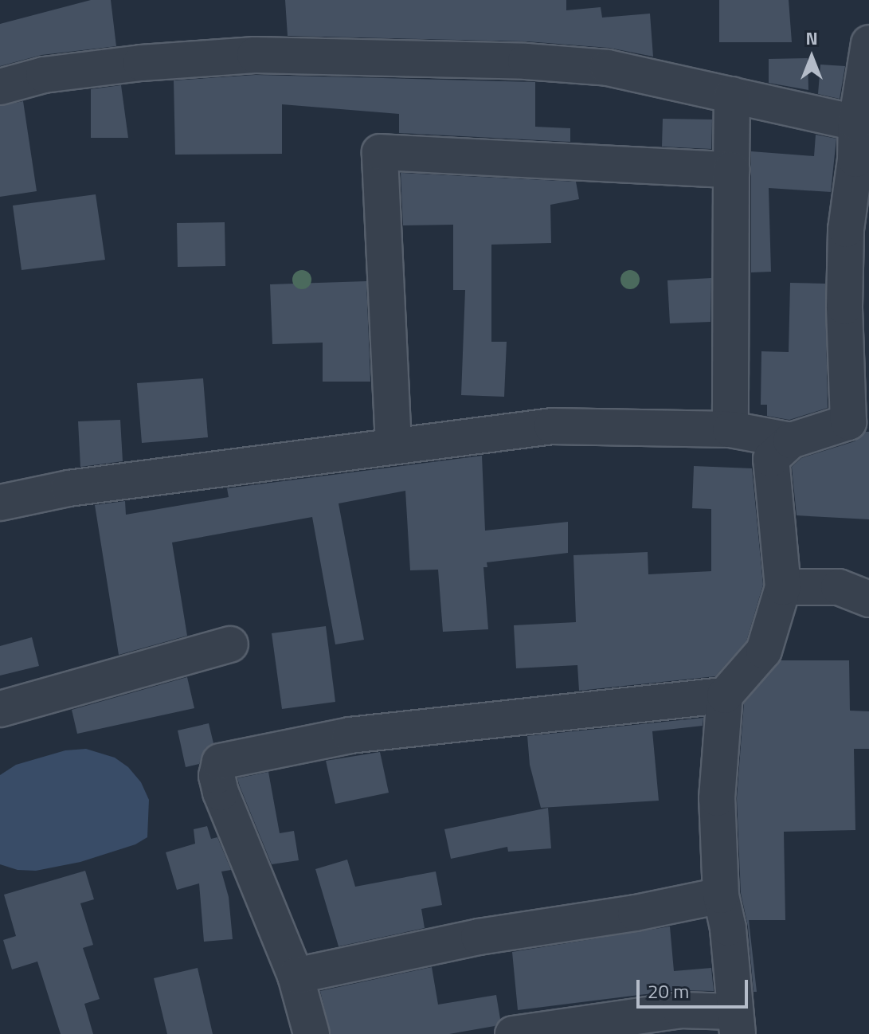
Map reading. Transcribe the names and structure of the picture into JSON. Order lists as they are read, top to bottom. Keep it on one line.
{"scale_bar":"20 m","north":"top"}
